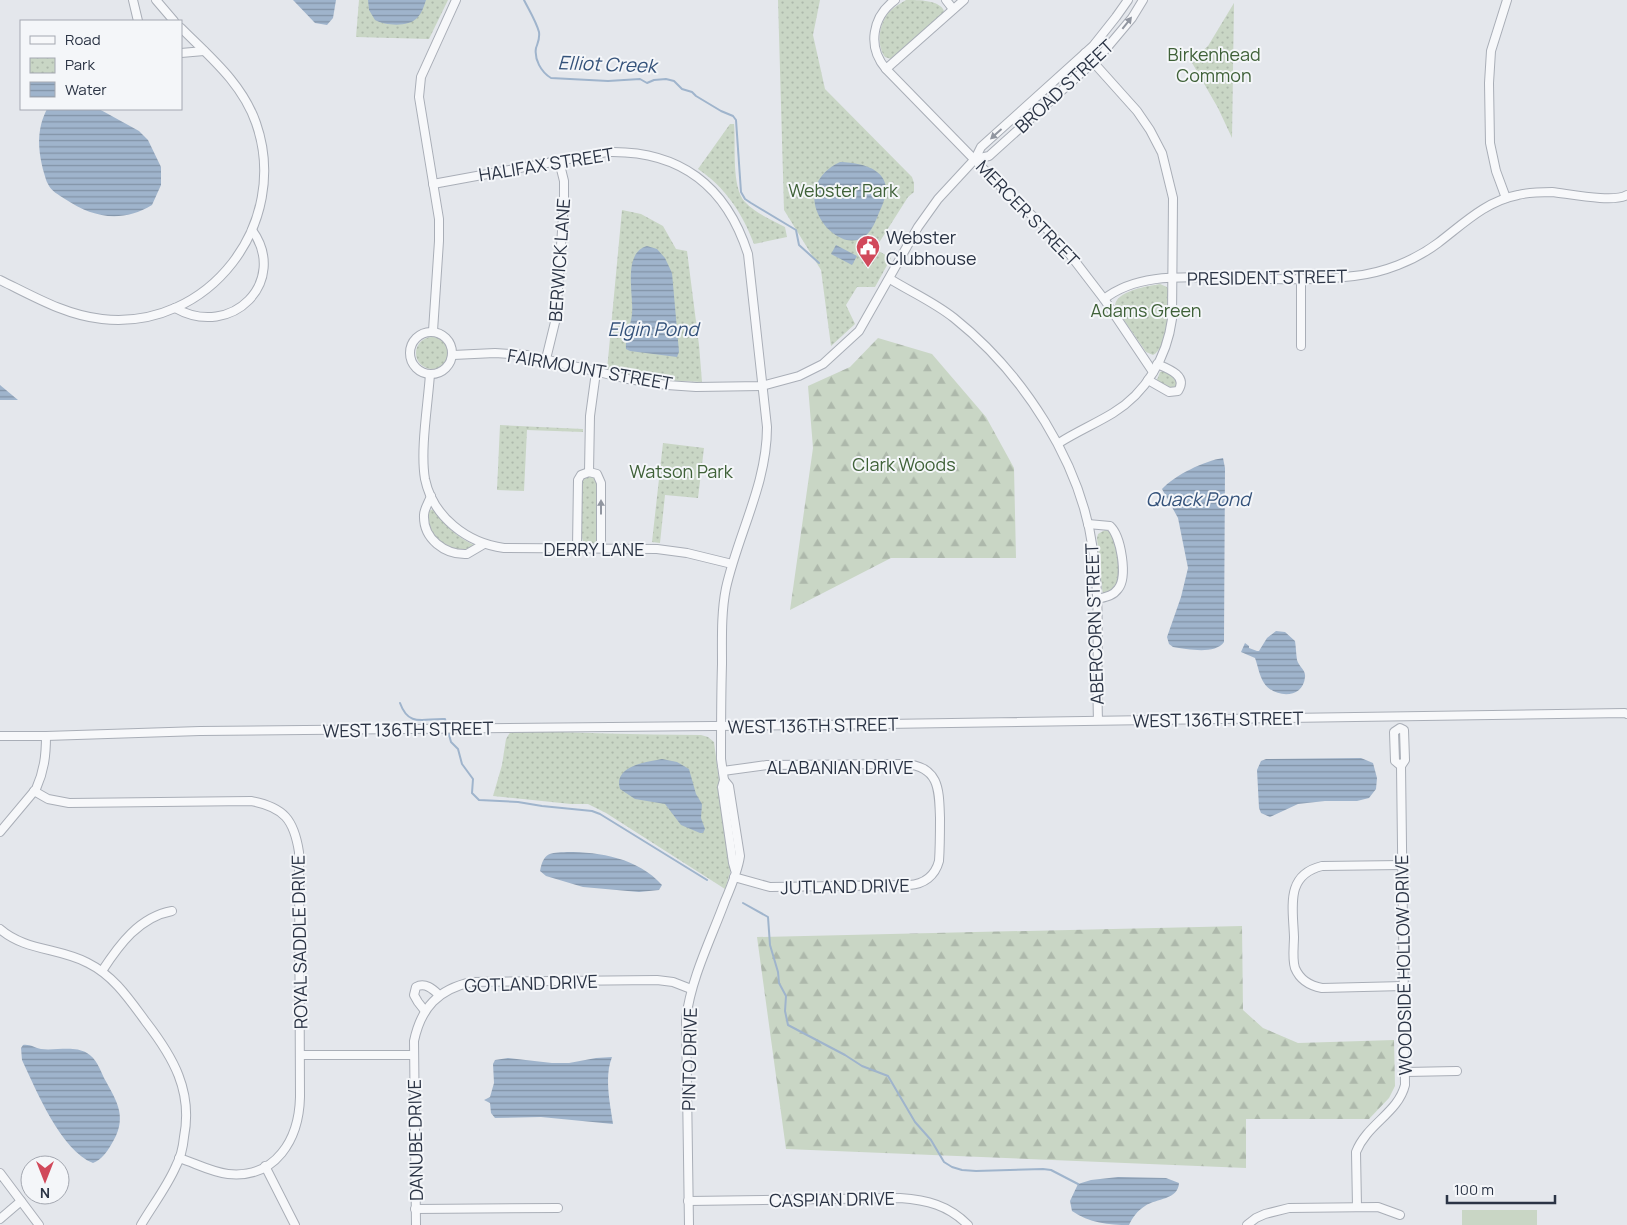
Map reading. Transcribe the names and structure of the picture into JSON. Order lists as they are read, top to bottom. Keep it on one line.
{"streets":{"street":["BROAD STREET","HALIFAX STREET","MERCER STREET","BERWICK LANE","PRESIDENT STREET","FAIRMOUNT STREET","DERRY LANE","ABERCORN STREET","WEST 136TH STREET","ALABANIAN DRIVE","JUTLAND DRIVE","ROYAL SADDLE DRIVE","WOODSIDE HOLLOW DRIVE","GOTLAND DRIVE","PINTO DRIVE","DANUBE DRIVE","CASPIAN DRIVE"]},"crossings":[["BROAD STREET","MERCER STREET"],["BROAD STREET","FAIRMOUNT STREET"],["BROAD STREET","ABERCORN STREET"],["HALIFAX STREET","BERWICK LANE"],["HALIFAX STREET","FAIRMOUNT STREET"],["HALIFAX STREET","DERRY LANE"],["HALIFAX STREET","PINTO DRIVE"],["MERCER STREET","PRESIDENT STREET"],["BERWICK LANE","FAIRMOUNT STREET"],["FAIRMOUNT STREET","ABERCORN STREET"],["DERRY LANE","PINTO DRIVE"],["ABERCORN STREET","WEST 136TH STREET"],["WEST 136TH STREET","WOODSIDE HOLLOW DRIVE"],["WEST 136TH STREET","PINTO DRIVE"],["ALABANIAN DRIVE","JUTLAND DRIVE"],["ALABANIAN DRIVE","PINTO DRIVE"],["JUTLAND DRIVE","PINTO DRIVE"],["GOTLAND DRIVE","PINTO DRIVE"],["GOTLAND DRIVE","DANUBE DRIVE"],["PINTO DRIVE","CASPIAN DRIVE"]],"water":["Elliot Creek","Elgin Pond","Quack Pond"],"parks":["Birkenhead Common","Webster Park","Adams Green","Clark Woods","Watson Park"],"places":{"public building":["Webster Clubhouse"]},"legend":["Road","Park","Water"],"scale_bar":"100 m","north":"bottom"}
